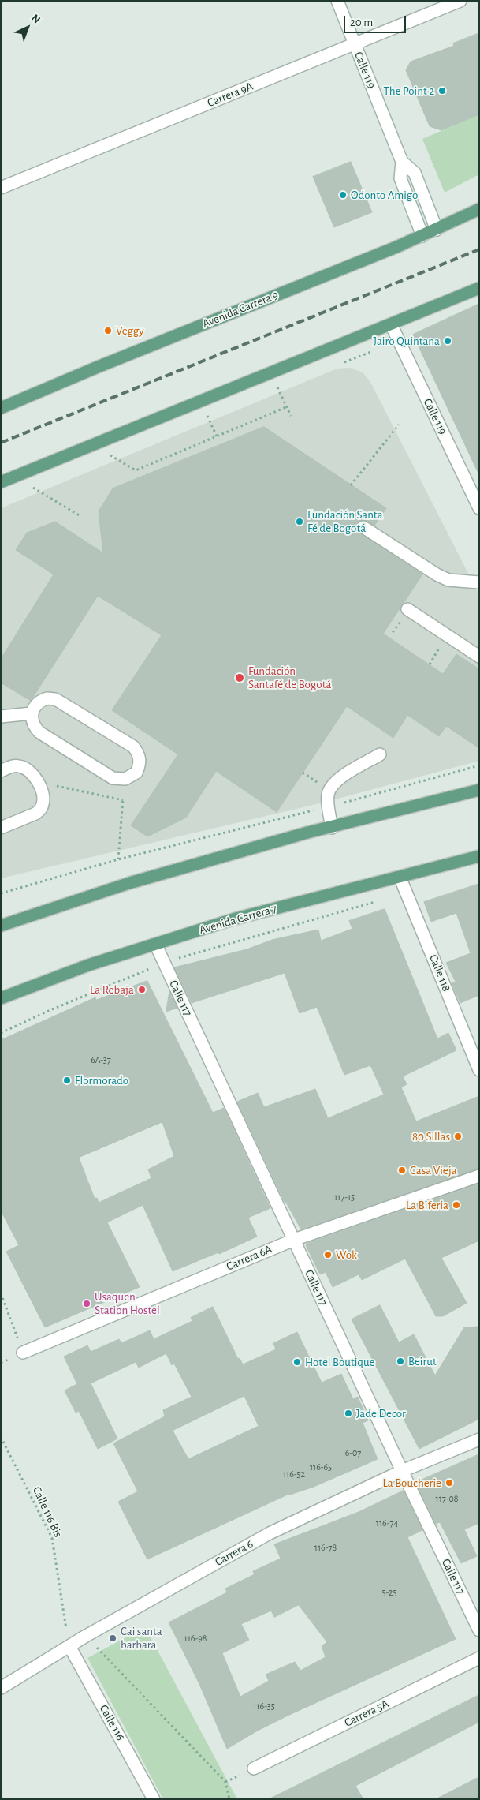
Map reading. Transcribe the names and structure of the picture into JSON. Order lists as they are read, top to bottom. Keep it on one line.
{"streets":{"main road":["Avenida Carrera 9","Avenida Carrera 7"],"street":["Calle 119","Carrera 9A","Calle 118","Calle 117","Carrera 6A","Carrera 6","Carrera 5A","Calle 116"],"path":["Calle 116 Bis"]},"crossings":[["Calle 119","Carrera 9A"],["Calle 119","Avenida Carrera 9"],["Avenida Carrera 7","Calle 118"],["Avenida Carrera 7","Calle 117"],["Calle 117","Carrera 6A"],["Calle 117","Carrera 6"],["Calle 116 Bis","Carrera 6"],["Calle 116 Bis","Calle 116"],["Carrera 6","Calle 116"]],"places":["The Point 2","Odonto Amigo","Veggy","Jairo Quintana","Fundación Santa Fé de Bogotá","Fundación Santafé de Bogotá","La Rebaja","Flormorado","80 Sillas","Casa Vieja","La Biferia","Wok","Usaquen Station Hostel","Beirut","Hotel Boutique","Jade Decor","La Boucherie","Cai santa barbara"],"house_numbers":["6A-37","117-15","6-07","116-65","116-52","117-08","116-74","116-78","5-25","116-98","116-35"],"scale_bar":"20 m","north":"top right"}
